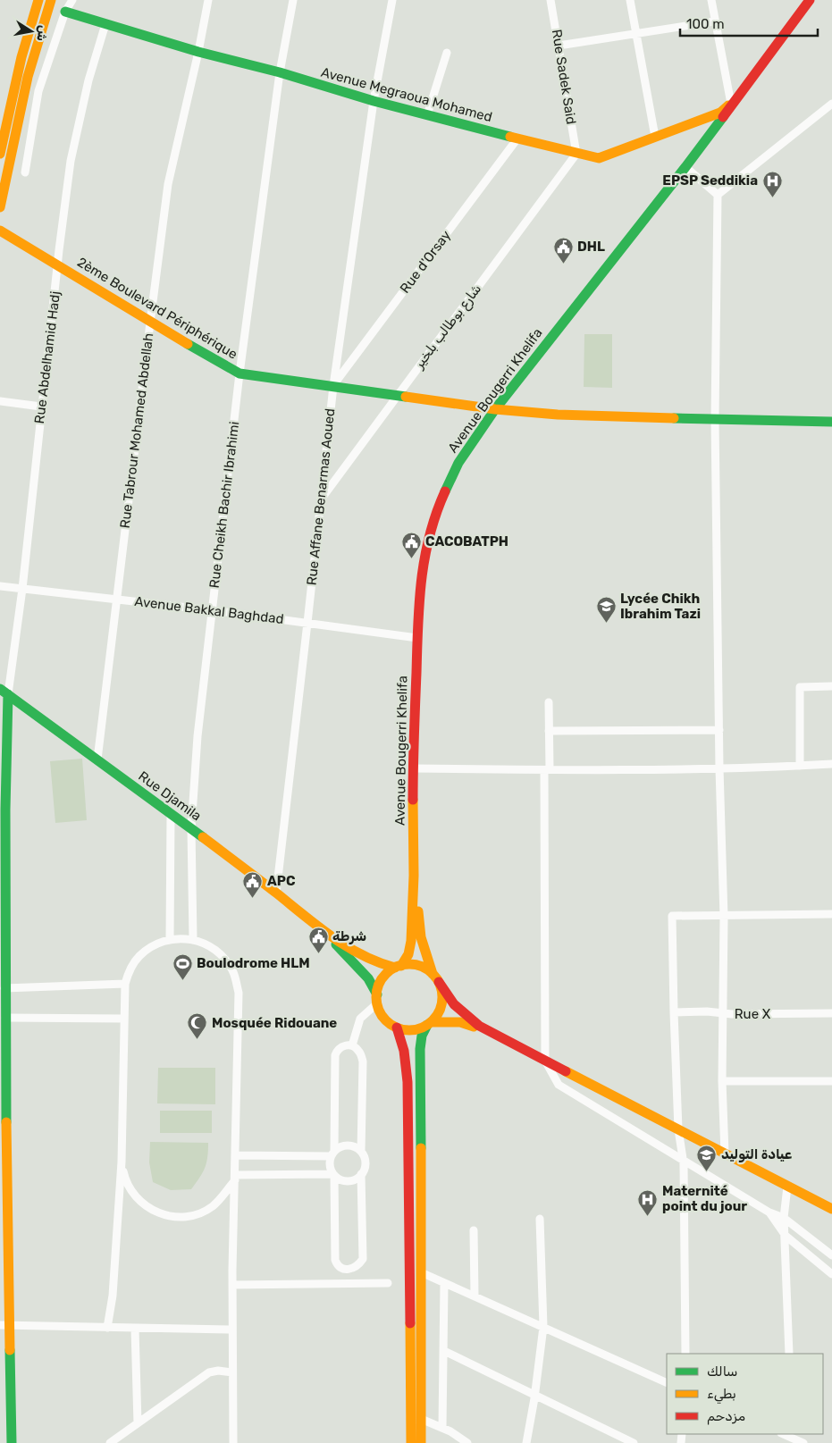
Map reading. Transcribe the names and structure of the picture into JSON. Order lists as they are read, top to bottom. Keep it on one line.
{"streets":{"main road":["Avenue Megraoua Mohamed","2ème Boulevard Périphérique","Avenue Bougerri Khelifa","Rue Djamila"],"street":["Rue Sadek Said","Rue d'Orsay","شارع بوطالب بلخير","Rue Abdelhamid Hadj","Rue Tabrour Mohamed Abdellah","Rue Affane Benarmas Aoued","Rue Cheikh Bachir Ibrahimi","Avenue Bakkal Baghdad","Rue X"]},"crossings":[["Rue Sadek Said","Avenue Megraoua Mohamed"],["Rue Sadek Said","شارع بوطالب بلخير"],["Avenue Megraoua Mohamed","Rue d'Orsay"],["Avenue Megraoua Mohamed","شارع بوطالب بلخير"],["Avenue Megraoua Mohamed","Rue Abdelhamid Hadj"],["Avenue Megraoua Mohamed","Avenue Bougerri Khelifa"],["Avenue Megraoua Mohamed","Rue Tabrour Mohamed Abdellah"],["Avenue Megraoua Mohamed","Rue Affane Benarmas Aoued"],["Avenue Megraoua Mohamed","Rue Cheikh Bachir Ibrahimi"],["Rue d'Orsay","2ème Boulevard Périphérique"],["Rue d'Orsay","Rue Affane Benarmas Aoued"],["2ème Boulevard Périphérique","شارع بوطالب بلخير"],["2ème Boulevard Périphérique","Rue Abdelhamid Hadj"],["2ème Boulevard Périphérique","Avenue Bougerri Khelifa"],["2ème Boulevard Périphérique","Rue Tabrour Mohamed Abdellah"],["2ème Boulevard Périphérique","Rue Affane Benarmas Aoued"],["2ème Boulevard Périphérique","Rue Cheikh Bachir Ibrahimi"],["شارع بوطالب بلخير","Rue Affane Benarmas Aoued"],["Rue Abdelhamid Hadj","Avenue Bakkal Baghdad"],["Rue Abdelhamid Hadj","Rue Djamila"],["Avenue Bougerri Khelifa","Avenue Bakkal Baghdad"],["Rue Tabrour Mohamed Abdellah","Avenue Bakkal Baghdad"],["Rue Tabrour Mohamed Abdellah","Rue Djamila"],["Rue Affane Benarmas Aoued","Avenue Bakkal Baghdad"],["Rue Affane Benarmas Aoued","Rue Djamila"],["Rue Cheikh Bachir Ibrahimi","Avenue Bakkal Baghdad"],["Rue Cheikh Bachir Ibrahimi","Rue Djamila"]],"places":{"hospital":["EPSP Seddikia","Maternité point du jour"],"public building":["DHL","CACOBATPH","APC","شرطة"],"school or university":["Lycée Chikh Ibrahim Tazi","عيادة التوليد"],"sports":["Boulodrome HLM"],"mosque":["Mosquée Ridouane"]},"legend":["سالك","بطيء","مزدحم"],"scale_bar":"100 m","north":"right"}
